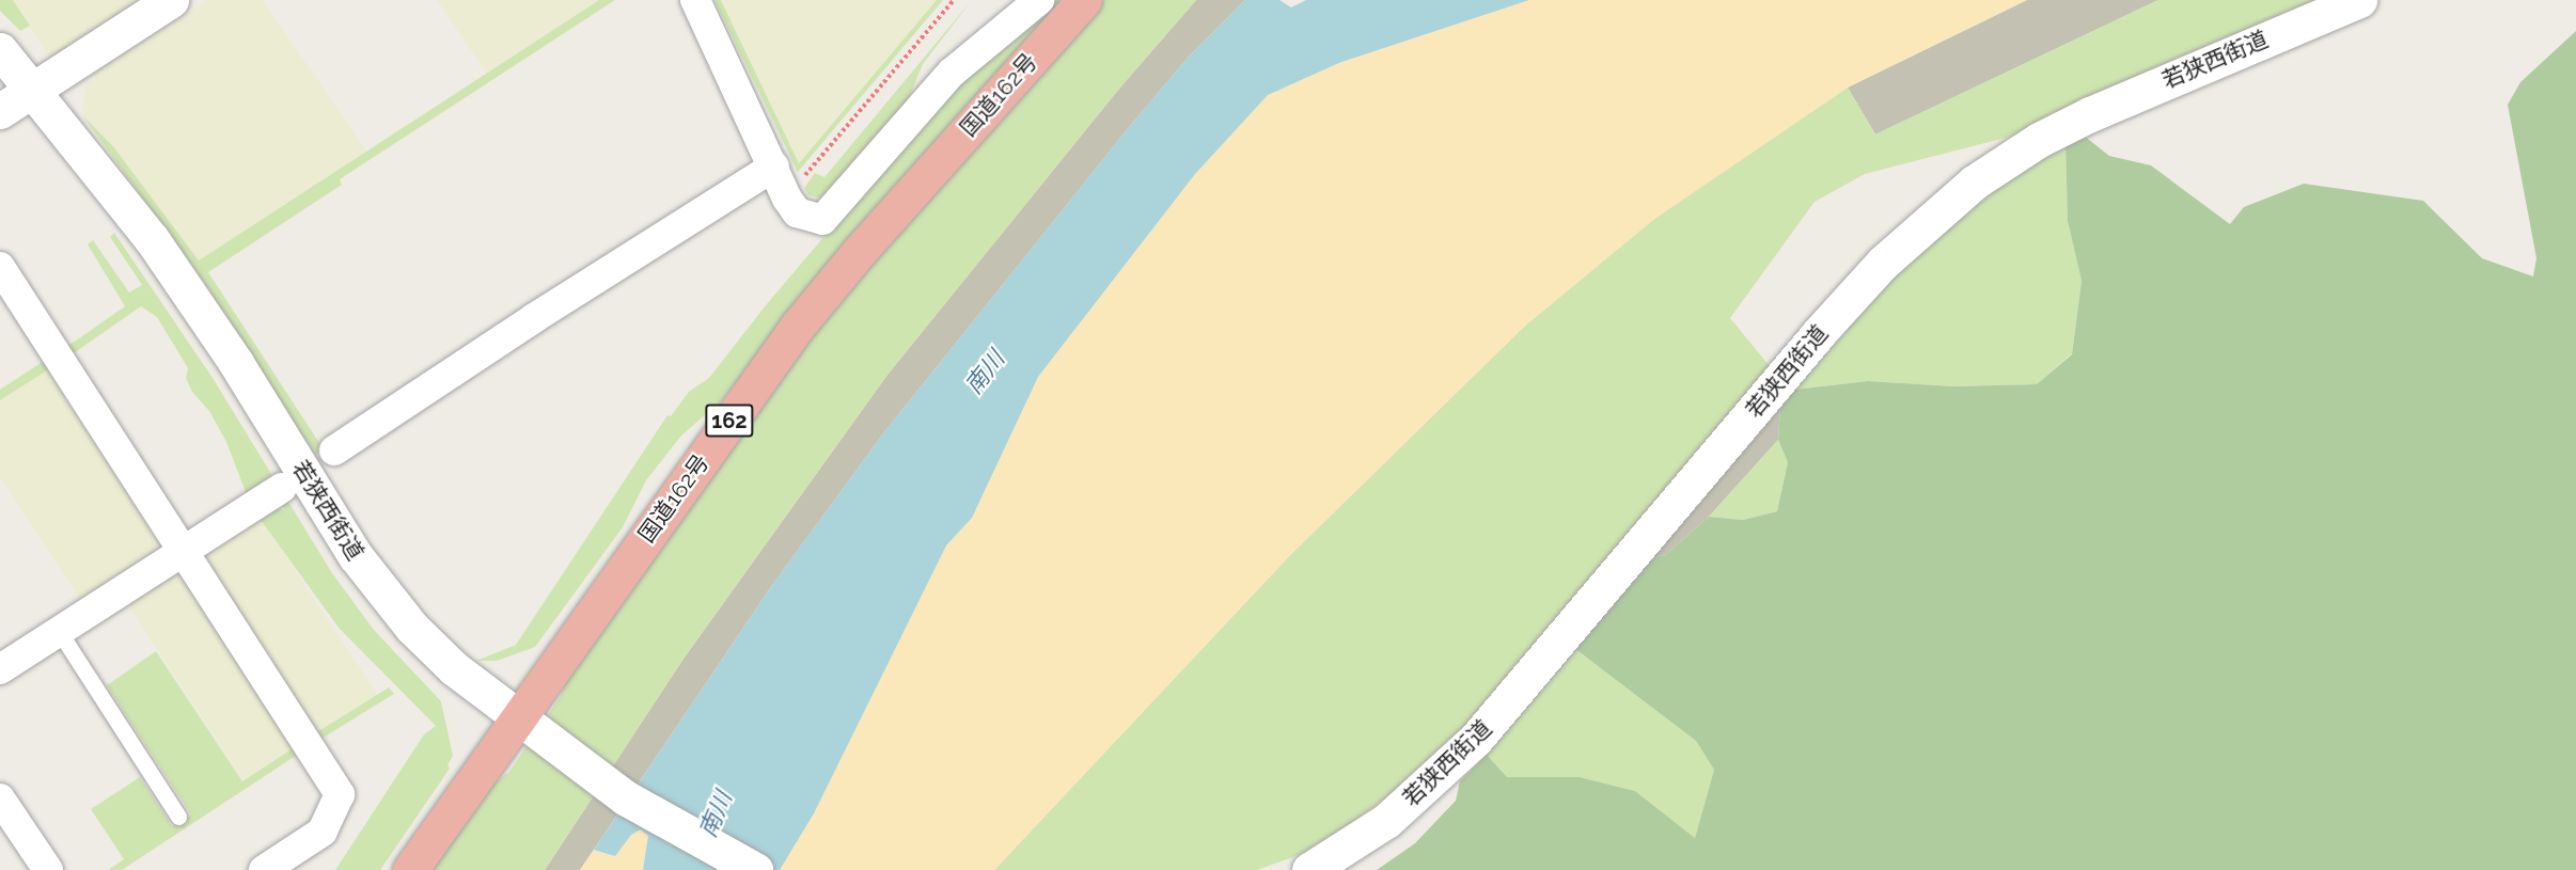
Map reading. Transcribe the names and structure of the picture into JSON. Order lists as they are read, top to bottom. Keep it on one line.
{"streets":{"highway":["国道162号","162"],"street":["若狭西街道"]},"crossings":[["若狭西街道","国道162号"]],"water":["南川"]}
